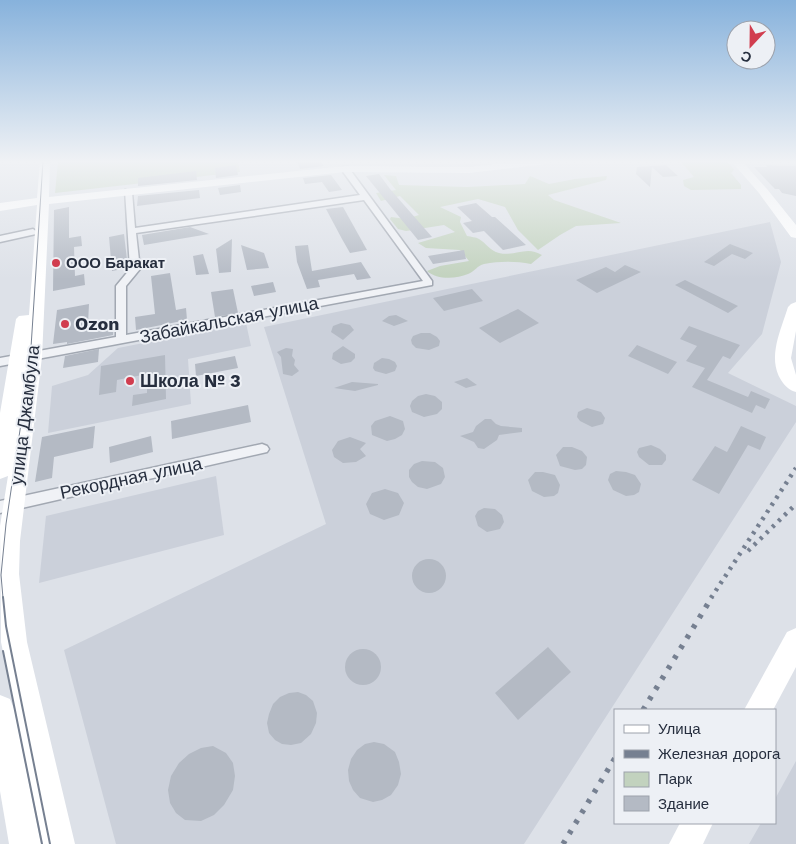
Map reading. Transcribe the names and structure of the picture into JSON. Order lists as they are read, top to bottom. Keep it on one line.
{"streets":{"street":["Забайкальская улица","улица Джамбула","Рекордная улица"]},"crossings":[["Забайкальская улица","улица Джамбула"],["улица Джамбула","Рекордная улица"]],"places":["ООО Баракат","Ozon","Школа № 3"],"legend":["Улица","Железная дорога","Парк","Здание"],"north":"bottom"}
